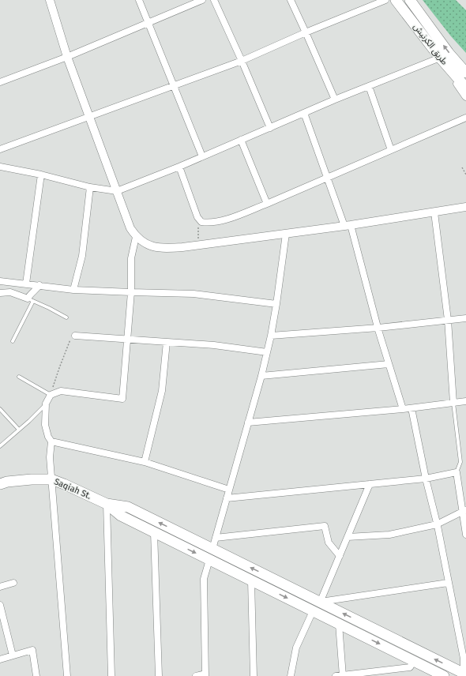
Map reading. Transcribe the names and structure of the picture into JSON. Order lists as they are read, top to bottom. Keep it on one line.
{"streets":{"main road":["طريق الكرنيش","Saqiah St."]}}
